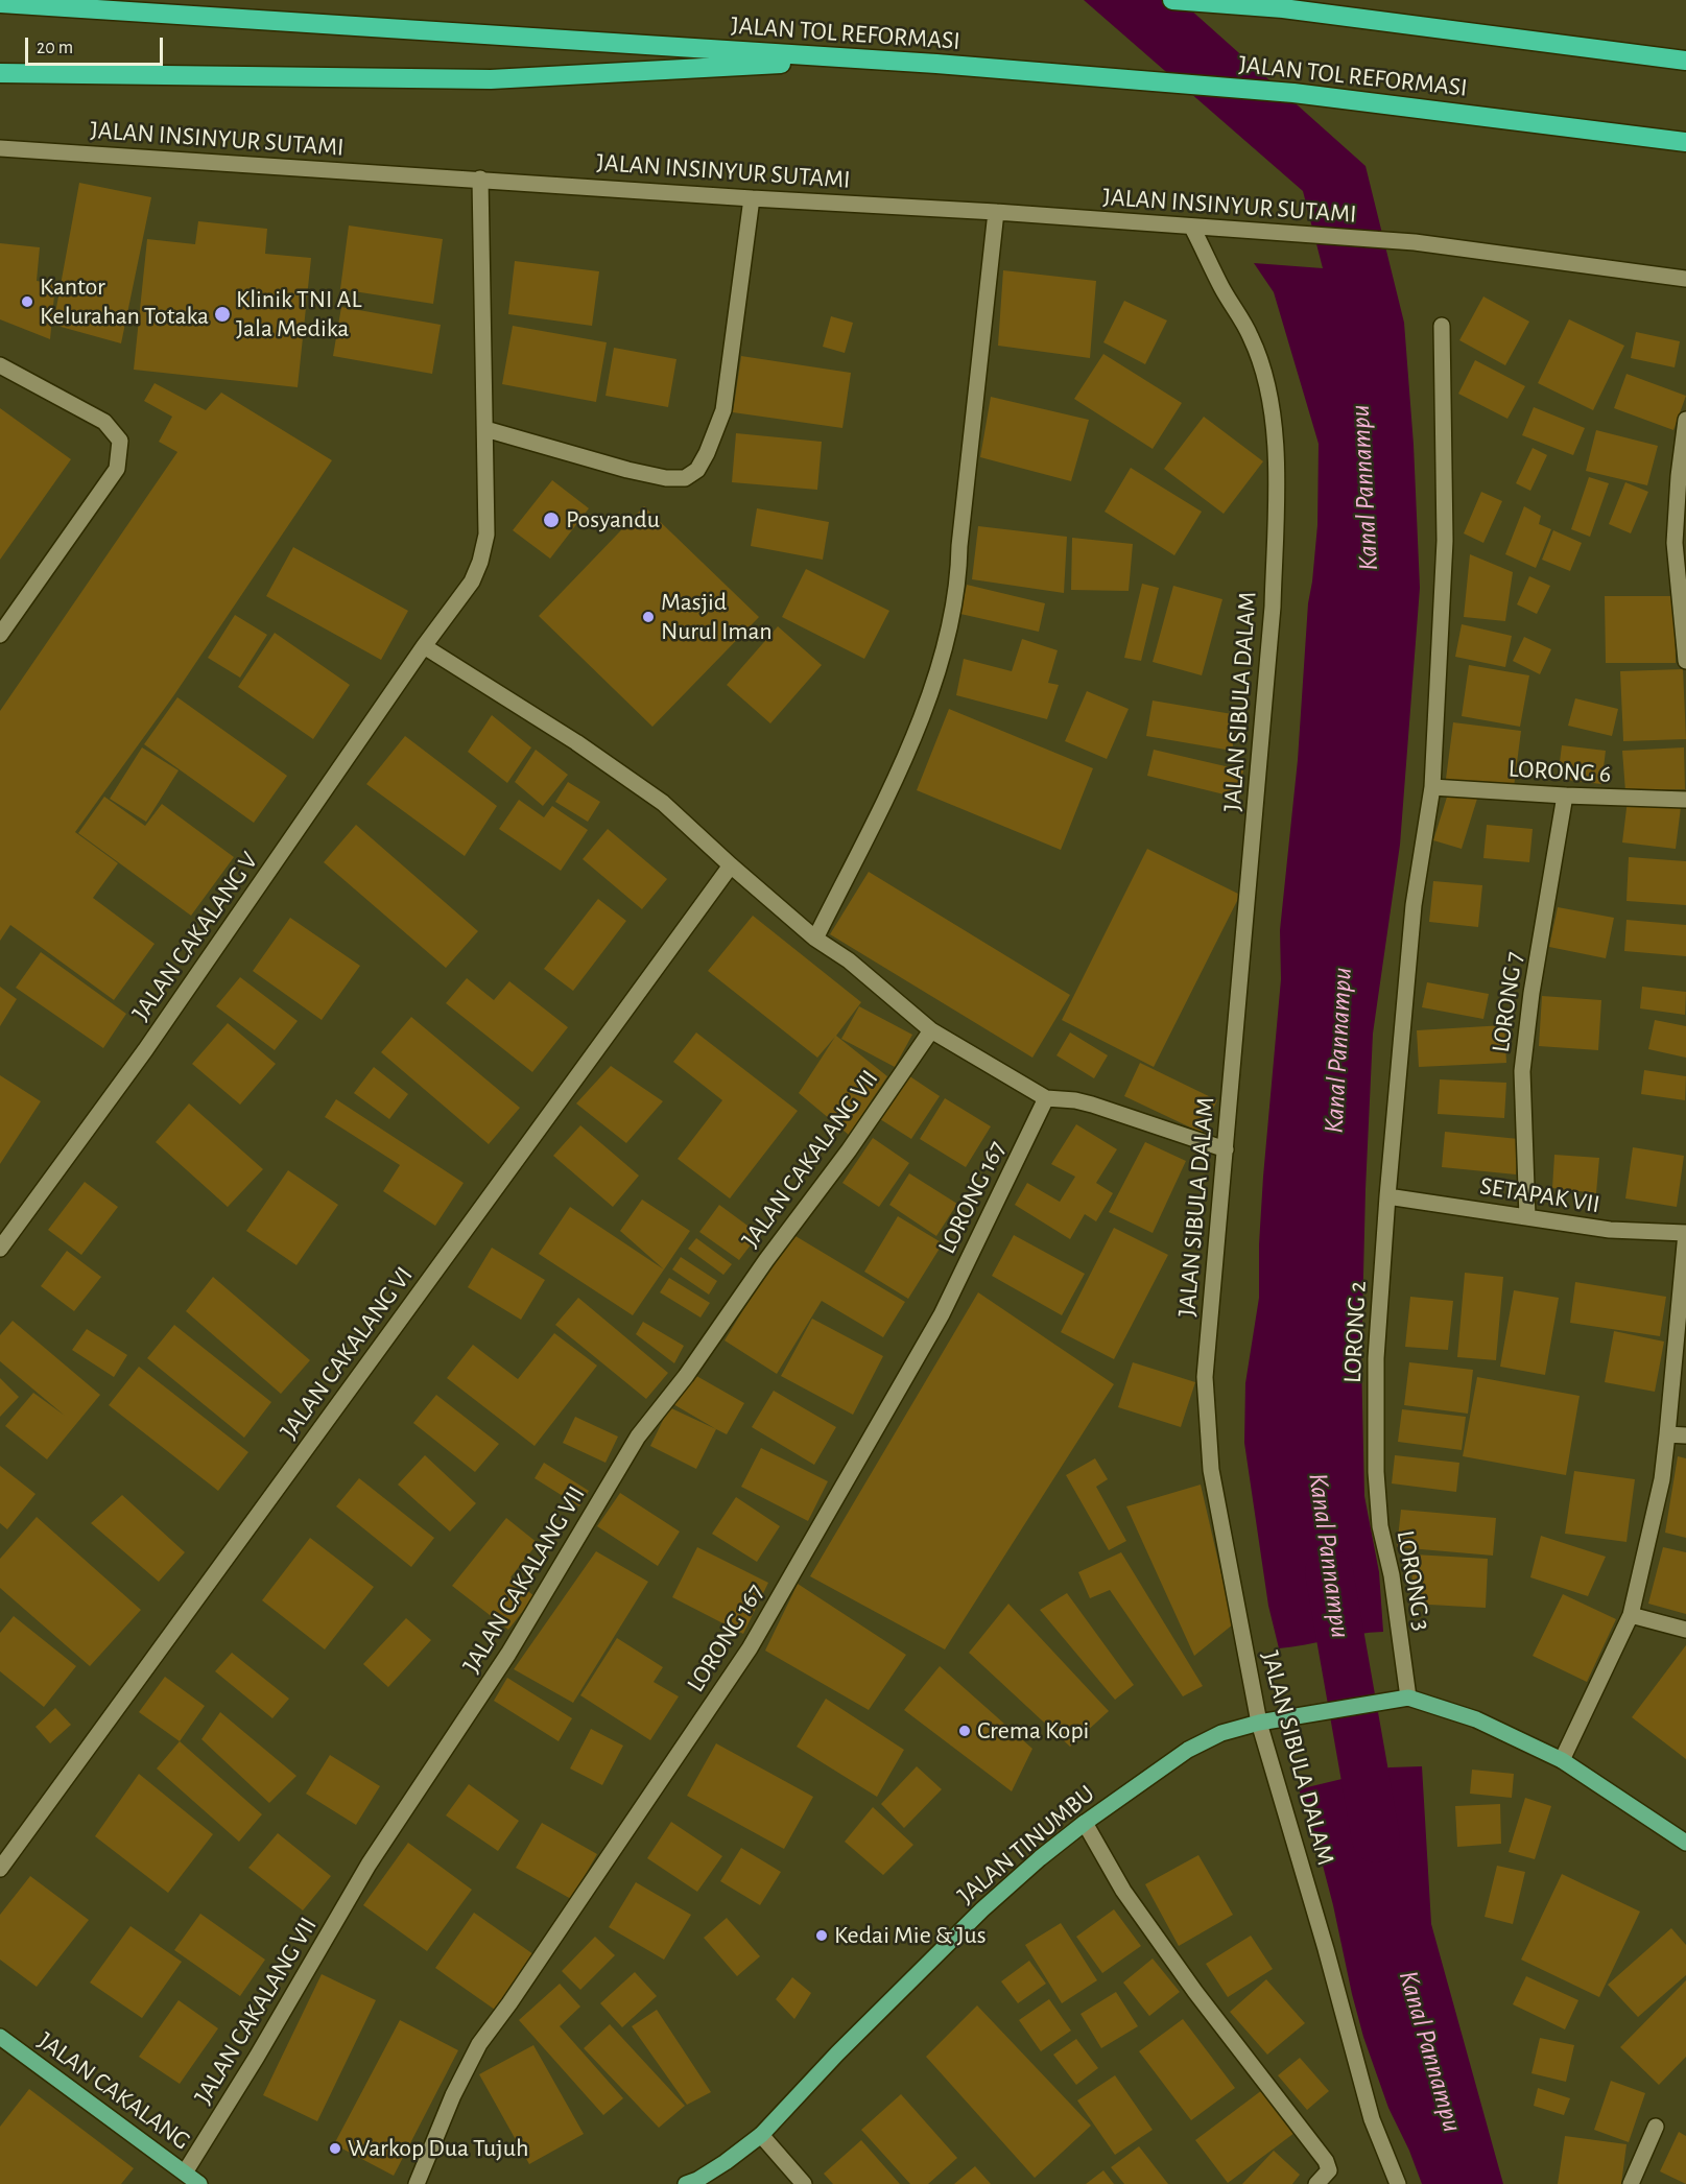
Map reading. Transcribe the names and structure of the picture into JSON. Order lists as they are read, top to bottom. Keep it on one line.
{"streets":{"highway":["JALAN TOL REFORMASI"],"main road":["JALAN TINUMBU","JALAN CAKALANG"],"street":["JALAN INSINYUR SUTAMI","JALAN SIBULA DALAM","LORONG 6","JALAN CAKALANG V","LORONG 7","JALAN CAKALANG VII","SETAPAK VII","LORONG 167","LORONG 2","JALAN CAKALANG VI","LORONG 3"]},"crossings":[["JALAN INSINYUR SUTAMI","JALAN SIBULA DALAM"],["JALAN INSINYUR SUTAMI","JALAN CAKALANG V"],["JALAN SIBULA DALAM","JALAN TINUMBU"],["LORONG 6","LORONG 7"],["LORONG 6","LORONG 2"],["LORONG 7","SETAPAK VII"],["JALAN CAKALANG VII","JALAN CAKALANG"],["SETAPAK VII","LORONG 2"],["LORONG 2","LORONG 3"],["LORONG 3","JALAN TINUMBU"]],"water":["Kanal Pannampu"],"places":["Kantor Kelurahan Totaka","Klinik TNI AL Jala Medika","Posyandu","Masjid Nurul Iman","Crema Kopi","Kedai Mie & Jus","Warkop Dua Tujuh"],"scale_bar":"20 m"}
